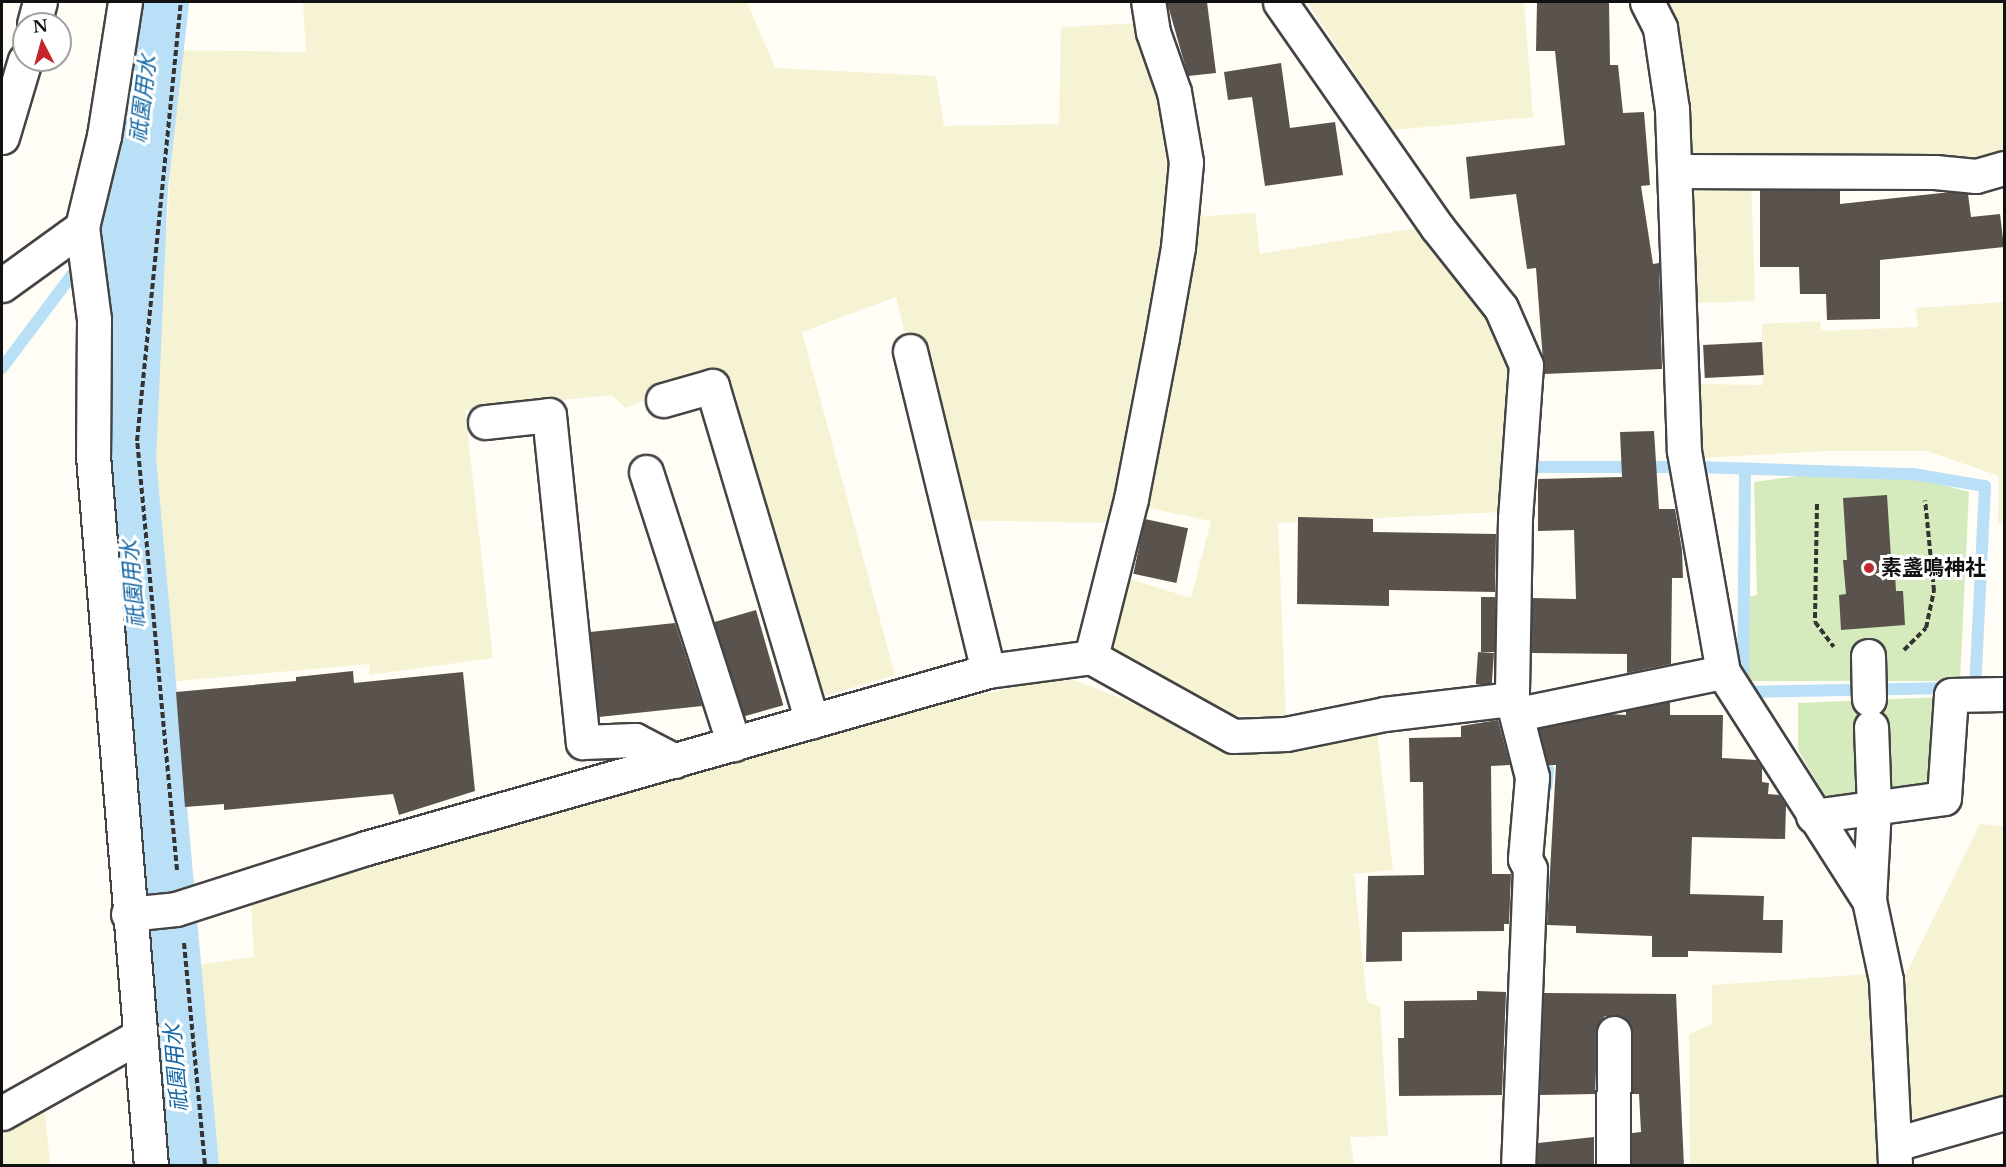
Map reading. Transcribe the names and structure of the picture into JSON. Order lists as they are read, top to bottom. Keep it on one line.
{"water":["祇園用水"],"places":["素盞鳴神社"],"north":"top"}
